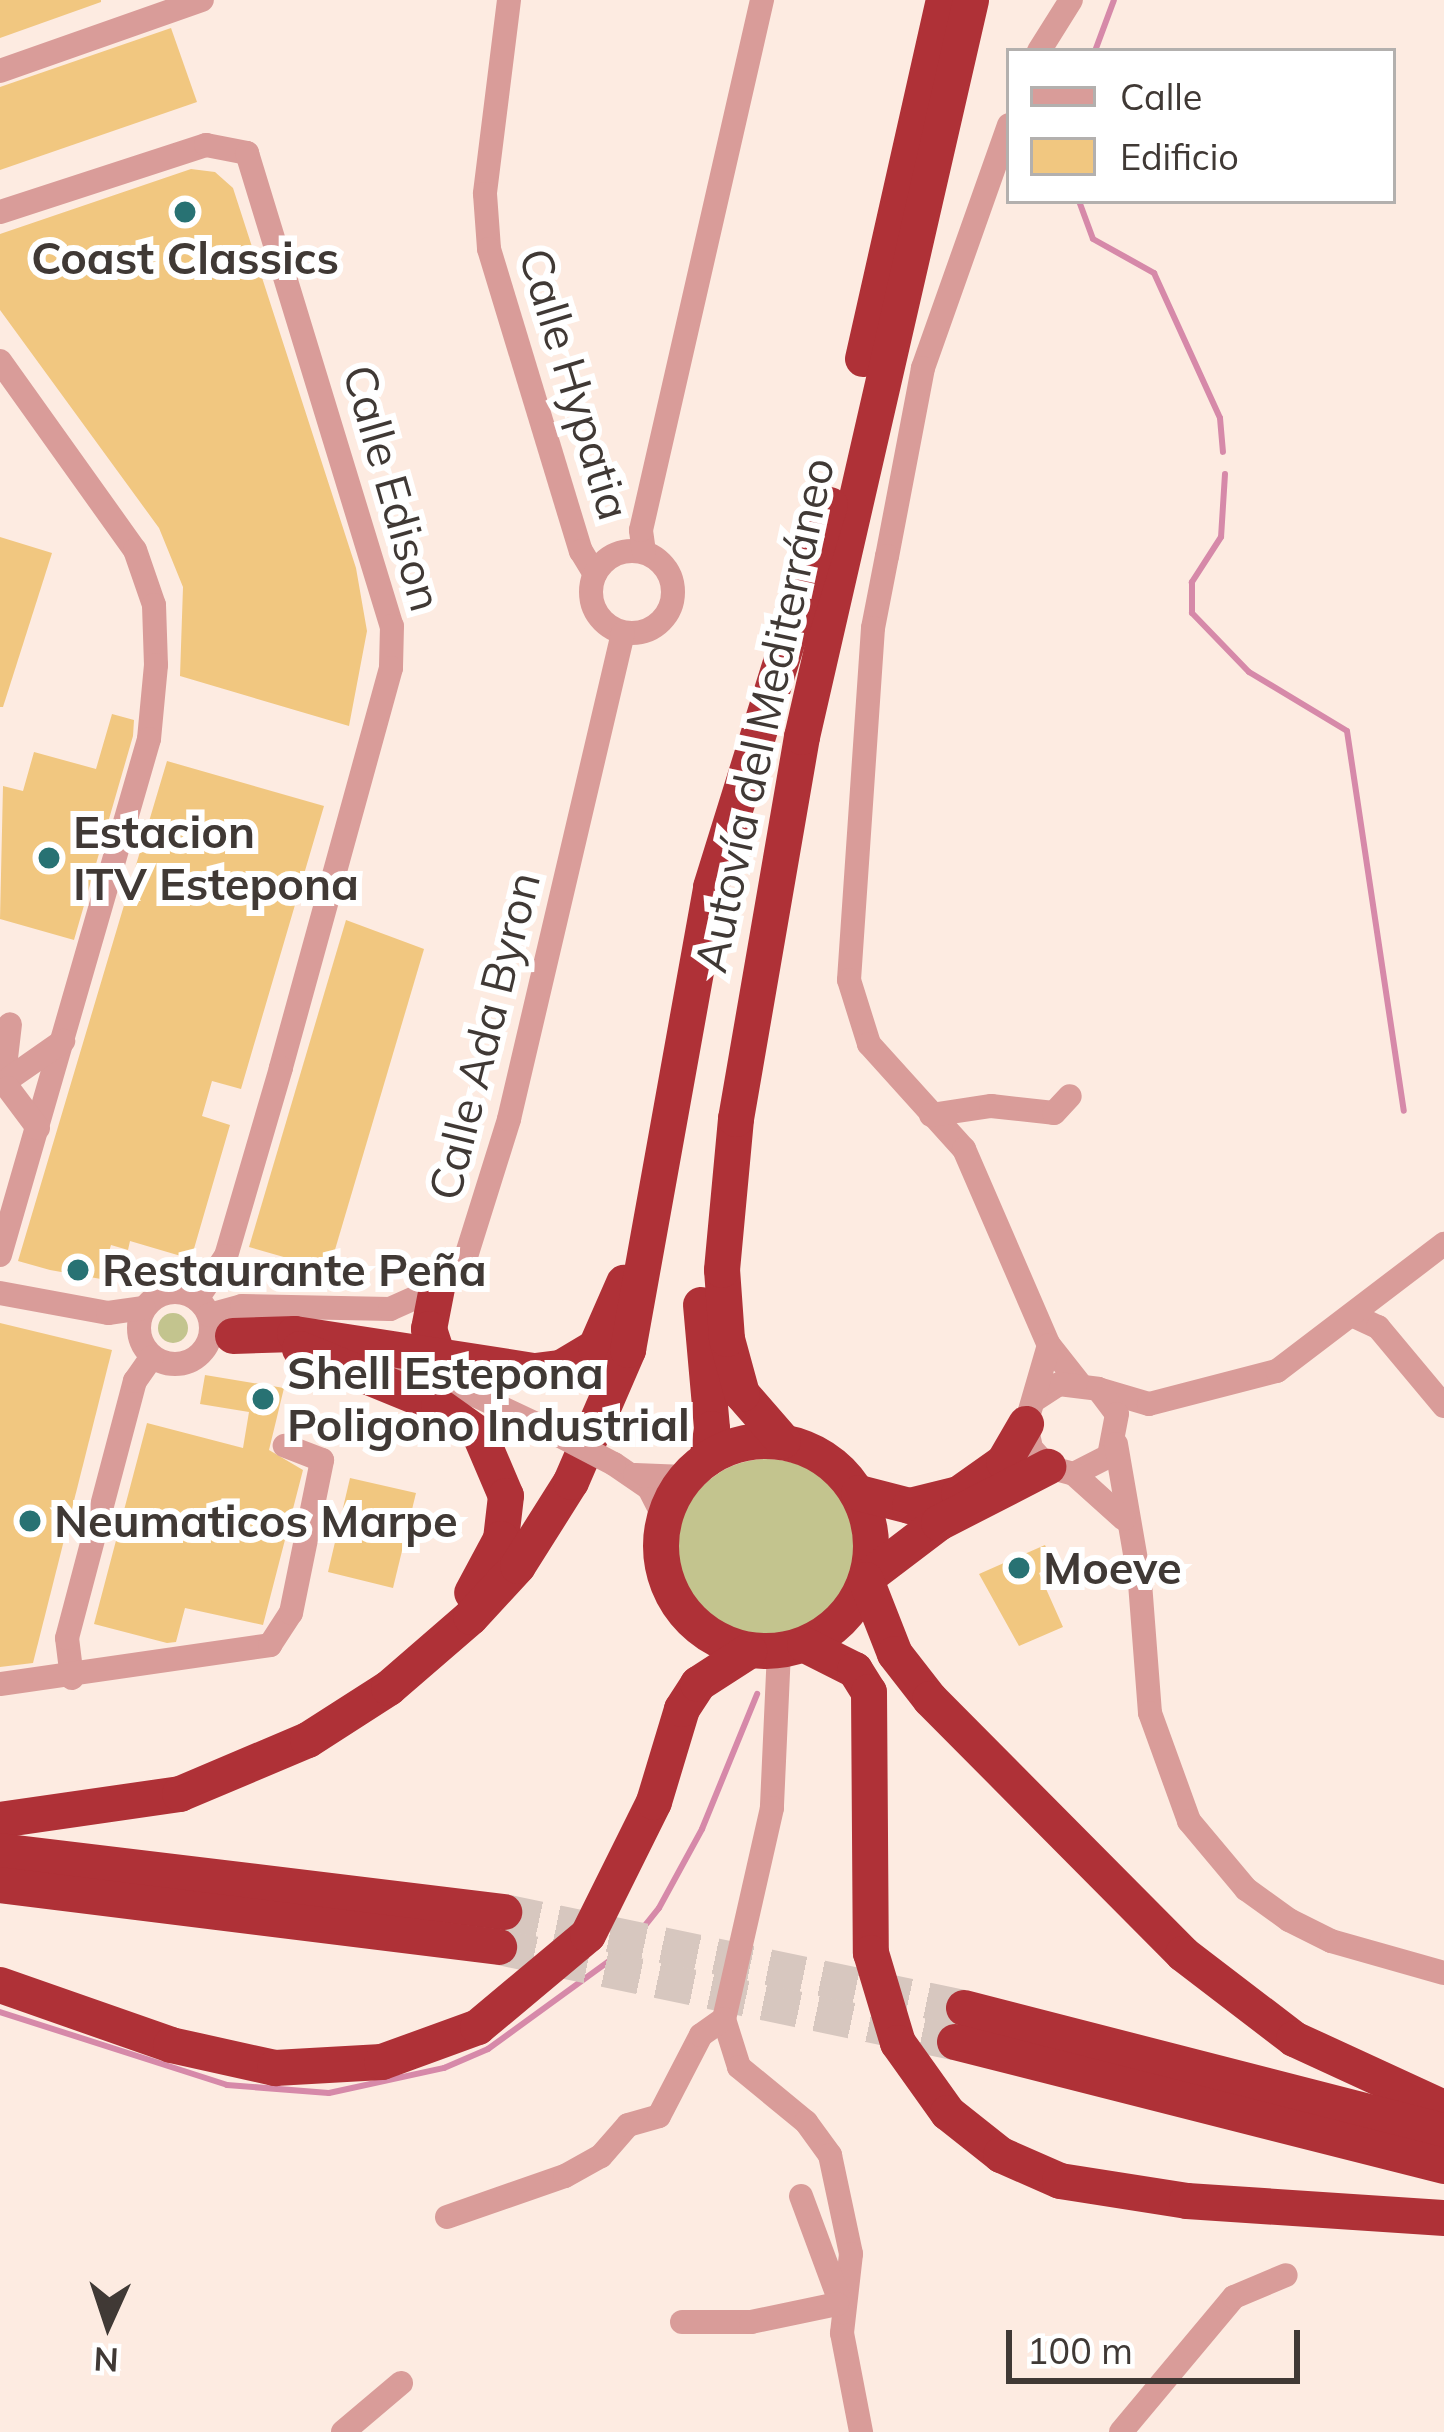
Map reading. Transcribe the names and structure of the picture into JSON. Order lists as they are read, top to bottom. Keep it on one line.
{"streets":{"highway":["Autovía del Mediterráneo"],"street":["Calle Hypatia","Calle Edison","Calle Ada Byron"]},"crossings":[["Calle Hypatia","Calle Ada Byron"]],"places":["Coast Classics","Estacion ITV Estepona","Restaurante Peña","Shell Estepona Poligono Industrial","Neumaticos Marpe","Moeve"],"legend":["Calle","Edificio"],"scale_bar":"100 m","north":"bottom"}
